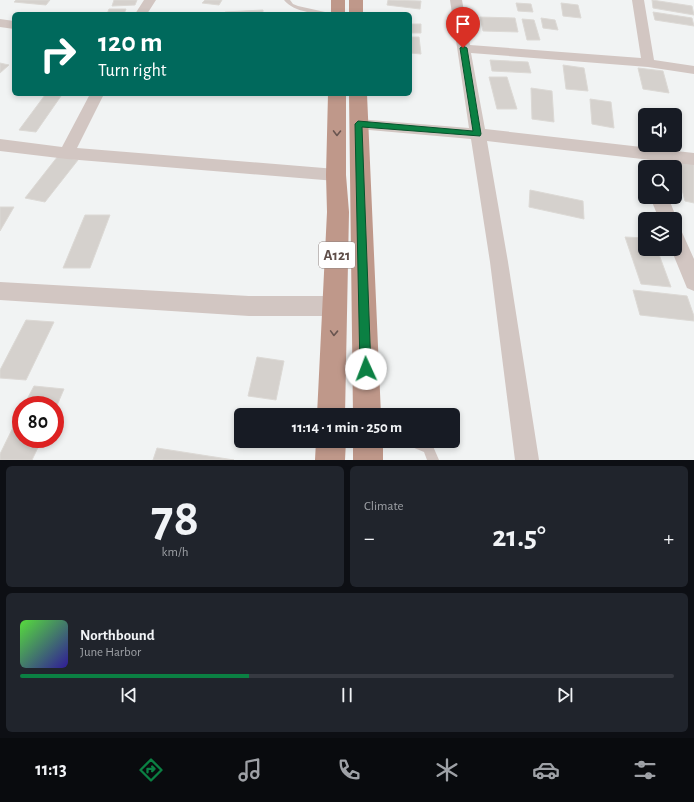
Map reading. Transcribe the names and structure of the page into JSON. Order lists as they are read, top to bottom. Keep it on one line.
{"streets":{"highway":["A121"]},"page":{"turn":["120 m","Turn right"],"limit":"80","trip":"11:14 · 1 min · 250 m","tile":[["78","km/h"],"Climate"],"heat":["−","21.5°","+"],"song":["Northbound","June Harbor"],"tabs":"11:13"}}
